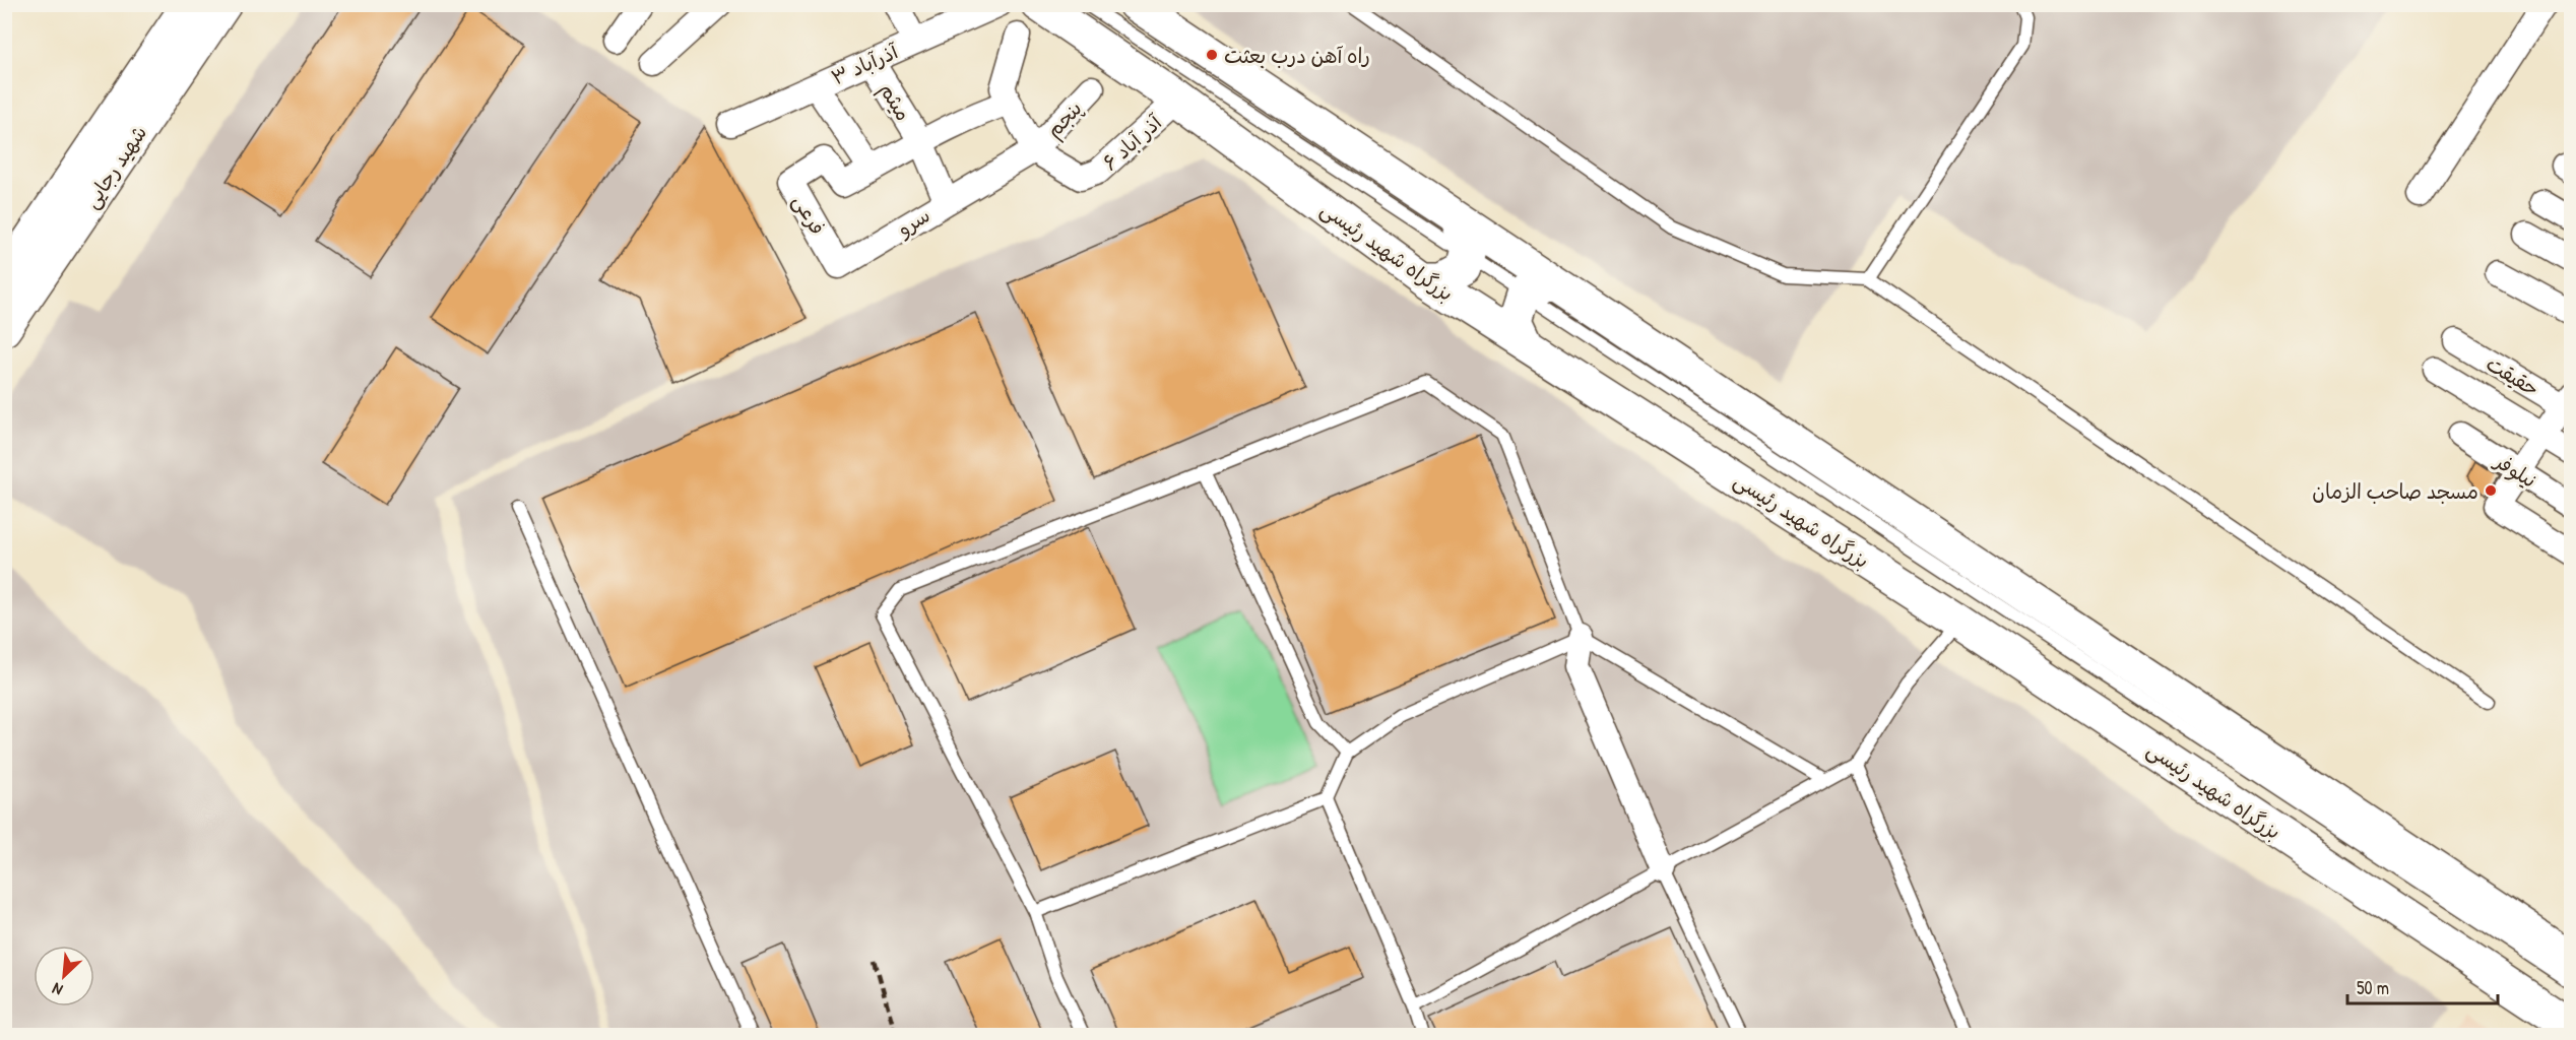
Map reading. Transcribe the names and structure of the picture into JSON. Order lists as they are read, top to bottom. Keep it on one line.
{"streets":{"main road":["شهید رجایی","بزرگراه شهید رئیسی"],"street":["۳ آذرآباد","میثم","پنجم","آذر آباد ۶","فرعی","سرو","حقیقت","نیلوفر"]},"crossings":[["۳ آذرآباد","میثم"],["میثم","سرو"],["پنجم","آذر آباد ۶"],["پنجم","سرو"],["آذر آباد ۶","سرو"],["آذر آباد ۶","بزرگراه شهید رئیسی"],["فرعی","سرو"]],"places":["راه آهن درب بعثت","مسجد صاحب الزمان"],"scale_bar":"50 m","north":"bottom left"}
